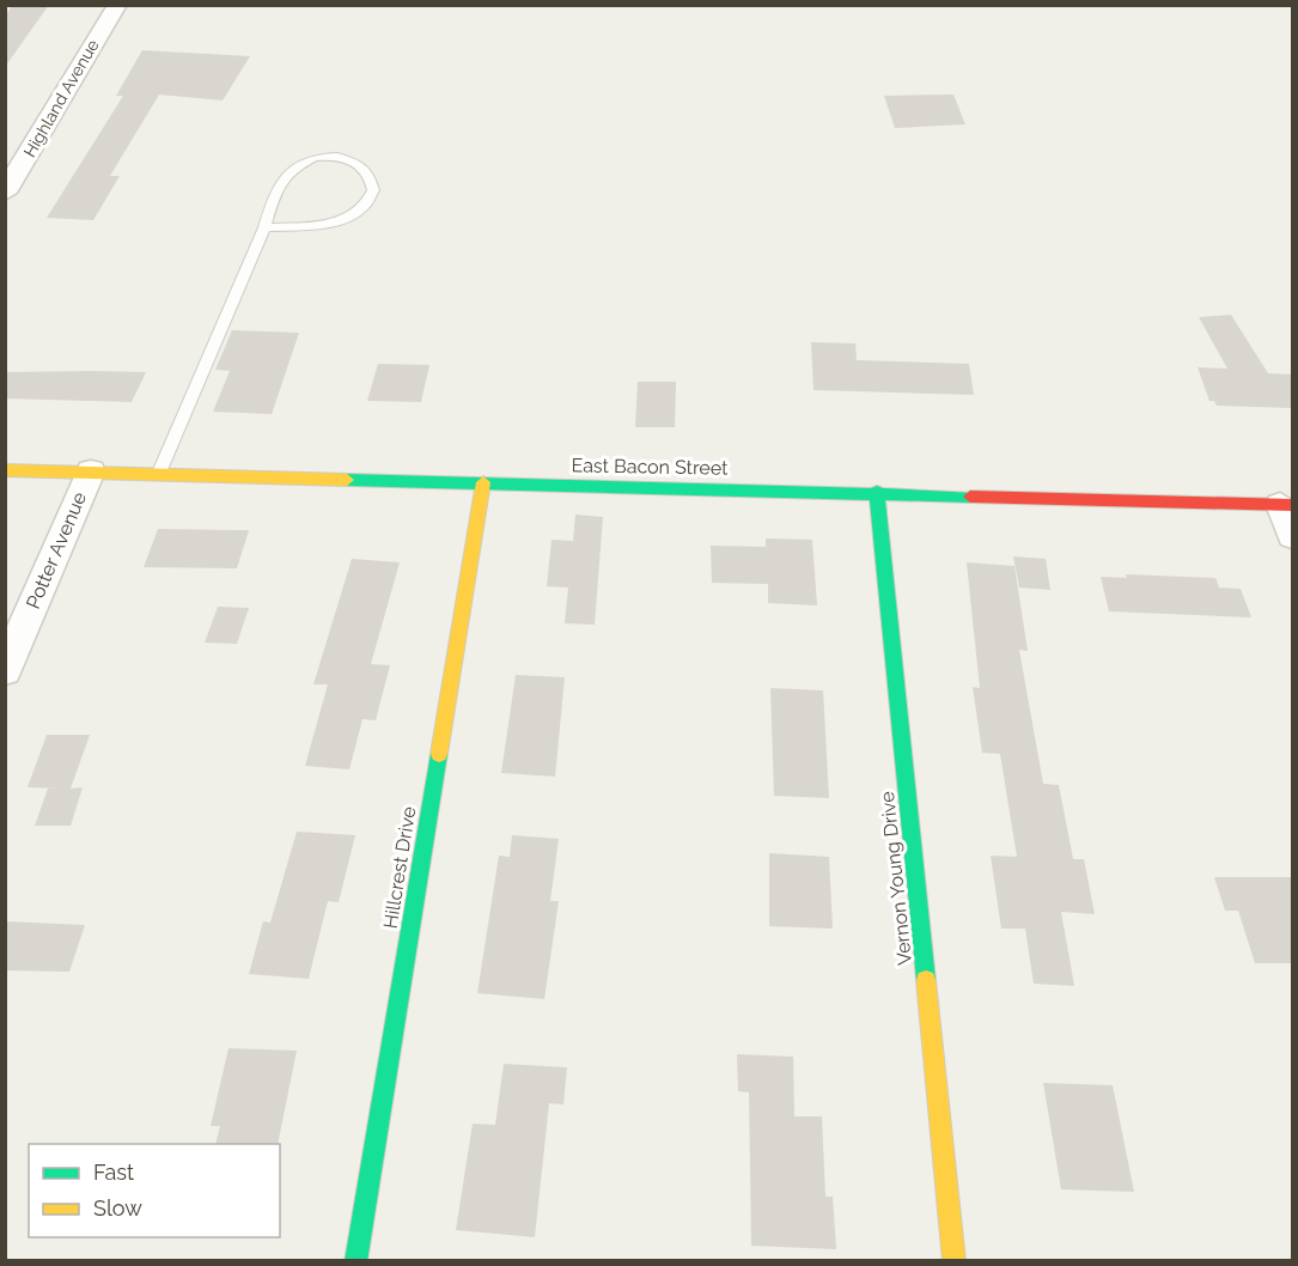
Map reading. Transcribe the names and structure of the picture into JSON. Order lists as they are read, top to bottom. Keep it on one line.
{"streets":{"main road":["East Bacon Street","Hillcrest Drive","Vernon Young Drive"],"street":["Highland Avenue","Potter Avenue"]},"crossings":[["East Bacon Street","Potter Avenue"],["East Bacon Street","Hillcrest Drive"],["East Bacon Street","Vernon Young Drive"]],"legend":["Fast","Slow"]}
